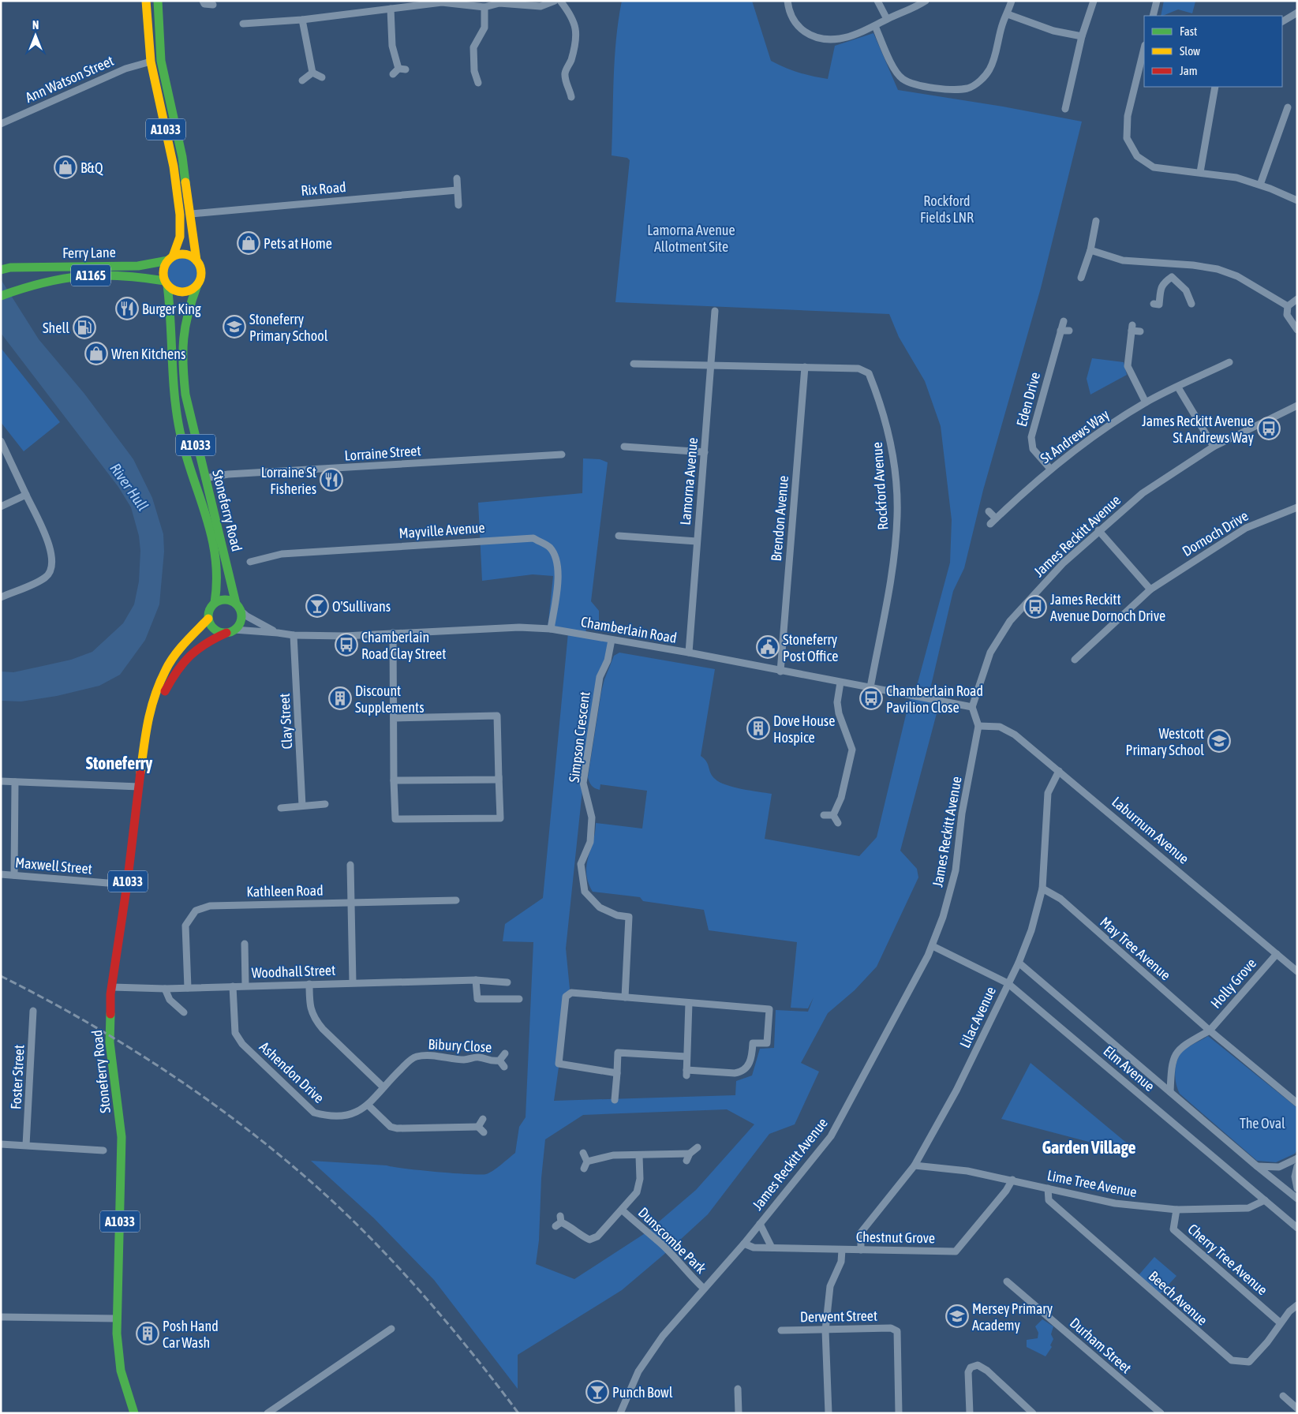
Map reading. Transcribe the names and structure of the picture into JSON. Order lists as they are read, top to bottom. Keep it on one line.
{"streets":{"main road":["A1033","Ferry Lane","A1165","Stoneferry Road"],"street":["Ann Watson Street","Rix Road","Eden Drive","St Andrews Way","Lorraine Street","Lamorna Avenue","Rockford Avenue","Brendon Avenue","Mayville Avenue","Dornoch Drive","James Reckitt Avenue","Chamberlain Road","Clay Street","Simpson Crescent","Laburnum Avenue","Maxwell Street","Kathleen Road","May Tree Avenue","Woodhall Street","Holly Grove","Lilac Avenue","Bibury Close","Elm Avenue","Ashendon Drive","Foster Street","Lime Tree Avenue","Chestnut Grove","Dunscombe Park","Cherry Tree Avenue","Beech Avenue","Derwent Street","Durham Street"]},"crossings":[["Ann Watson Street","A1033"],["A1033","Rix Road"],["A1033","Ferry Lane"],["A1033","Stoneferry Road"],["Ferry Lane","Stoneferry Road"],["Eden Drive","St Andrews Way"],["Lorraine Street","Stoneferry Road"],["Lamorna Avenue","Rockford Avenue"],["Lamorna Avenue","Chamberlain Road"],["Rockford Avenue","Brendon Avenue"],["Rockford Avenue","Chamberlain Road"],["Stoneferry Road","Chamberlain Road"],["Stoneferry Road","Maxwell Street"],["Stoneferry Road","Woodhall Street"],["Brendon Avenue","Chamberlain Road"],["Mayville Avenue","Chamberlain Road"],["James Reckitt Avenue","Chamberlain Road"],["James Reckitt Avenue","Laburnum Avenue"],["James Reckitt Avenue","Elm Avenue"],["James Reckitt Avenue","Chestnut Grove"],["James Reckitt Avenue","Dunscombe Park"],["Chamberlain Road","Clay Street"],["Chamberlain Road","Simpson Crescent"],["Laburnum Avenue","Holly Grove"],["Laburnum Avenue","Lilac Avenue"],["Kathleen Road","Woodhall Street"],["May Tree Avenue","Holly Grove"],["May Tree Avenue","Lilac Avenue"],["Woodhall Street","Ashendon Drive"],["Lilac Avenue","Elm Avenue"],["Lilac Avenue","Lime Tree Avenue"],["Lilac Avenue","Chestnut Grove"],["Bibury Close","Ashendon Drive"],["Elm Avenue","Lime Tree Avenue"],["Lime Tree Avenue","Chestnut Grove"],["Lime Tree Avenue","Cherry Tree Avenue"],["Lime Tree Avenue","Beech Avenue"],["Cherry Tree Avenue","Beech Avenue"]],"districts":["Stoneferry","Garden Village"],"water":["River Hull"],"parks":["Rockford Fields LNR","Lamorna Avenue Allotment Site","The Oval"],"places":{"shop":["B&Q","Pets at Home","Wren Kitchens"],"restaurant":["Burger King","Lorraine St Fisheries"],"school or university":["Stoneferry Primary School","Westcott Primary School","Mersey Primary Academy"],"fuel station":["Shell"],"bus stop":["James Reckitt Avenue St Andrews Way","James Reckitt Avenue Dornoch Drive","Chamberlain Road Clay Street","Chamberlain Road Pavilion Close"],"bar":["O'Sullivans","Punch Bowl"],"public building":["Stoneferry Post Office"],"building":["Discount Supplements","Dove House Hospice","Posh Hand Car Wash"]},"legend":["Fast","Slow","Jam"],"north":"top"}
